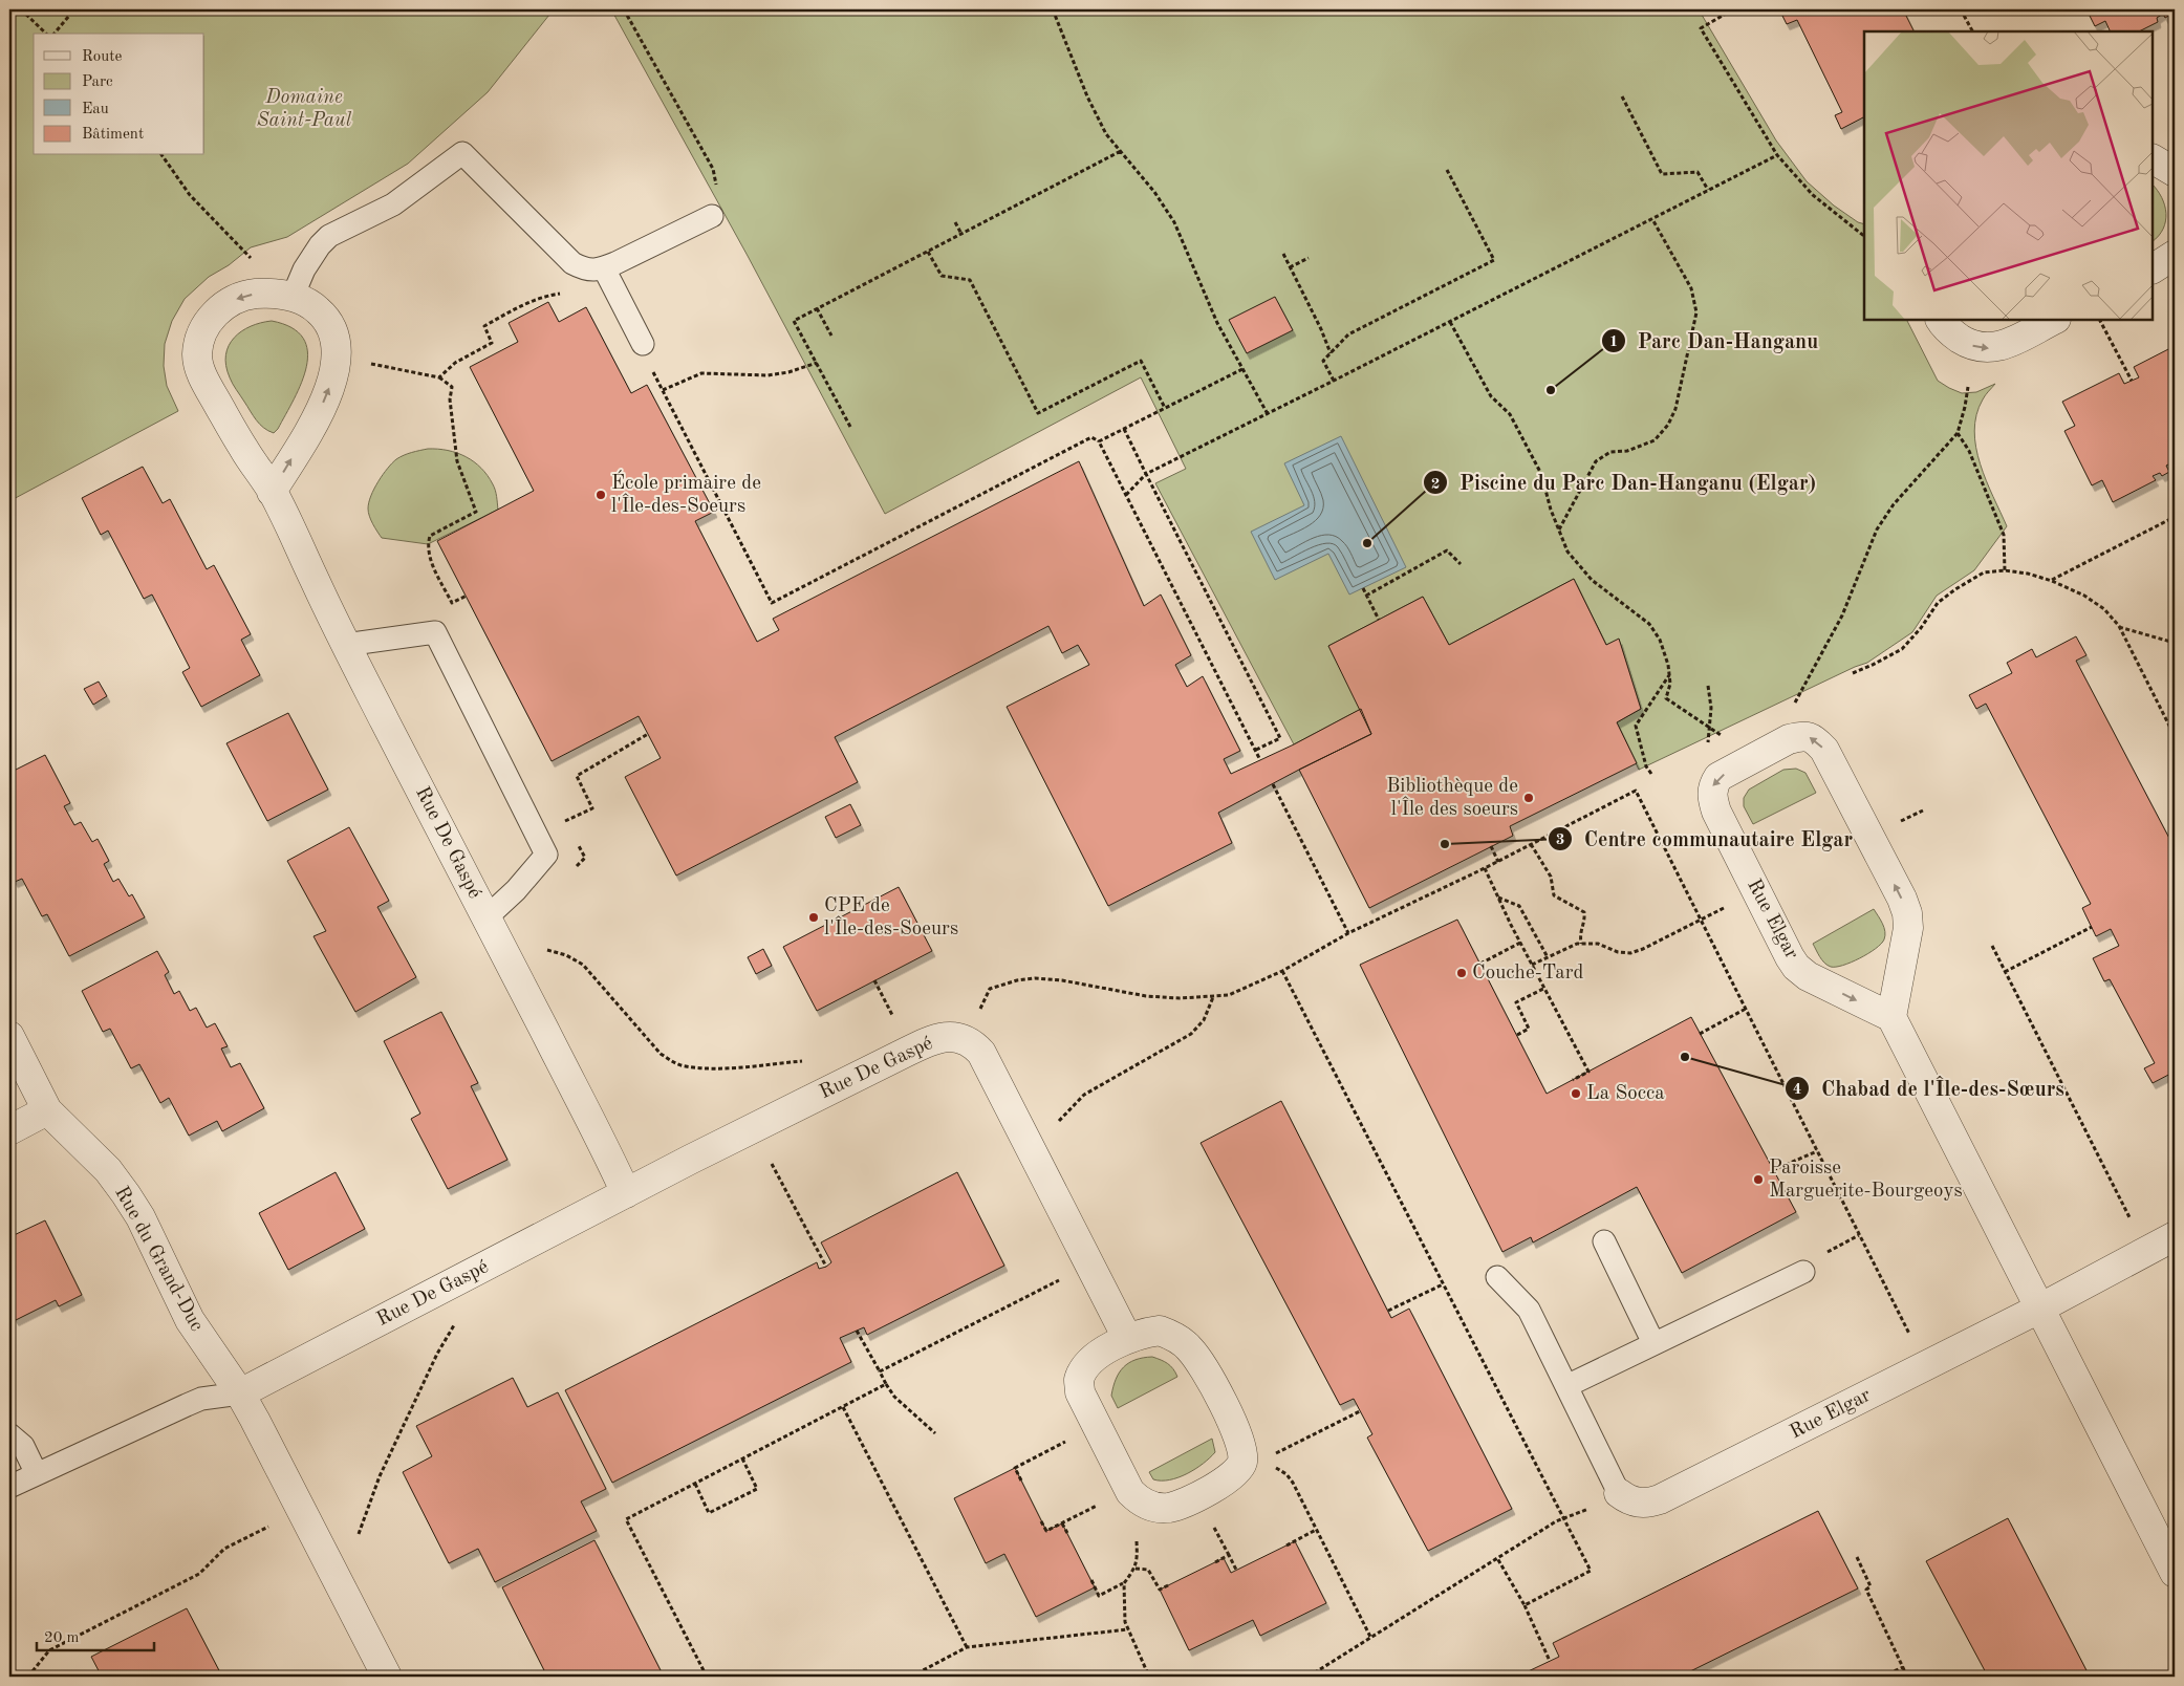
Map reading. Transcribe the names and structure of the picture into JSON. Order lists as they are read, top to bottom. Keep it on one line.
{"streets":{"street":["Rue De Gaspé","Rue Elgar","Rue du Grand-Duc"]},"crossings":[["Rue De Gaspé","Rue du Grand-Duc"]],"parks":["Domaine Saint-Paul"],"places":["Parc Dan-Hanganu","École primaire de l'Île-des-Soeurs","Piscine du Parc Dan-Hanganu (Elgar)","Bibliothèque de l'Île des soeurs","Centre communautaire Elgar","CPE de l'Île-des-Soeurs","Couche-Tard","Chabad de l'Île-des-Sœurs","La Socca","Paroisse Marguerite-Bourgeoys"],"legend":["Route","Parc","Eau","Bâtiment"],"scale_bar":"20 m"}
